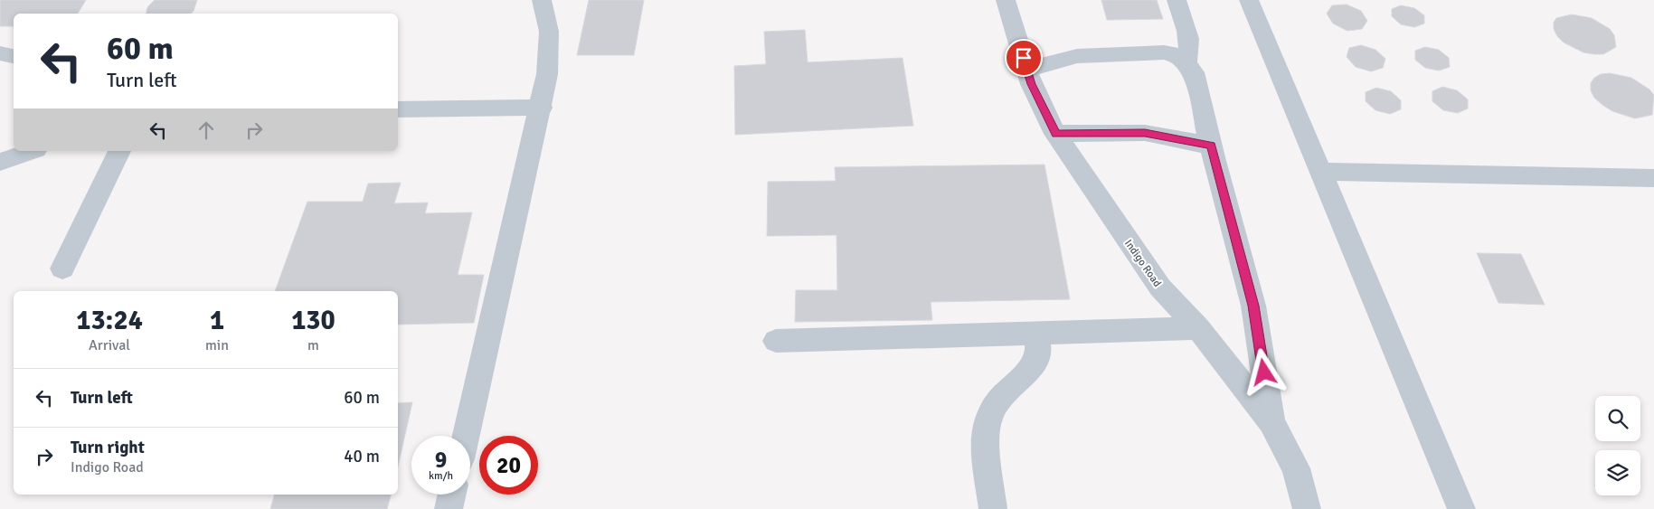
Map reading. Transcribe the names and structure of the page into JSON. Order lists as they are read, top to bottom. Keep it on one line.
{"streets":{"lane":["Indigo Road"]},"page":{"turn":["60 m","Turn left"],"eta":["13:24","Arrival","1","min","130","m"],"list":[{"name":"Turn left","value":"60 m"},{"name":"Turn right","note":"Indigo Road","value":"40 m"}],"speed":"9 km/h","limit":"20"}}
